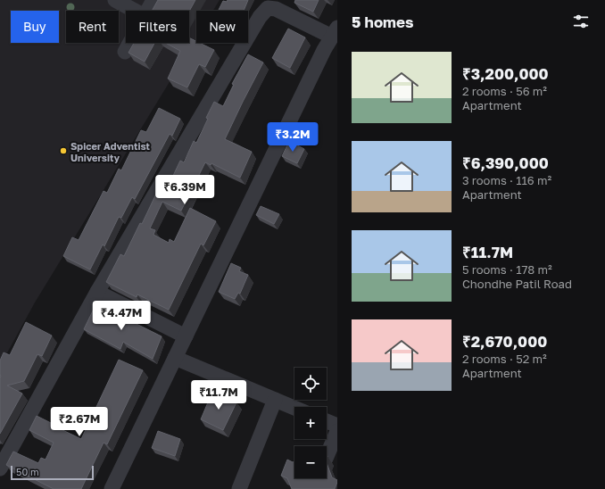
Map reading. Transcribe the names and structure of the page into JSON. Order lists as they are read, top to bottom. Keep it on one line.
{"places":["Spicer Adventist University"],"scale_bar":"50 m","page":{"heading":"5 homes","chip":["Buy","Rent","Filters","New"],"list":[{"name":"₹3,200,000","note":"2 rooms · 56 m² · Apartment"},{"name":"₹6,390,000","note":"3 rooms · 116 m² · Apartment"},{"name":"₹11.7M","note":"5 rooms · 178 m² · Chondhe Patil Road"},{"name":"₹2,670,000","note":"2 rooms · 52 m² · Apartment"}],"price":["₹3.2M","₹6.39M","₹4.47M","₹11.7M","₹2.67M"],"map_buttons":["+","−"],"scale":"50 m"}}
